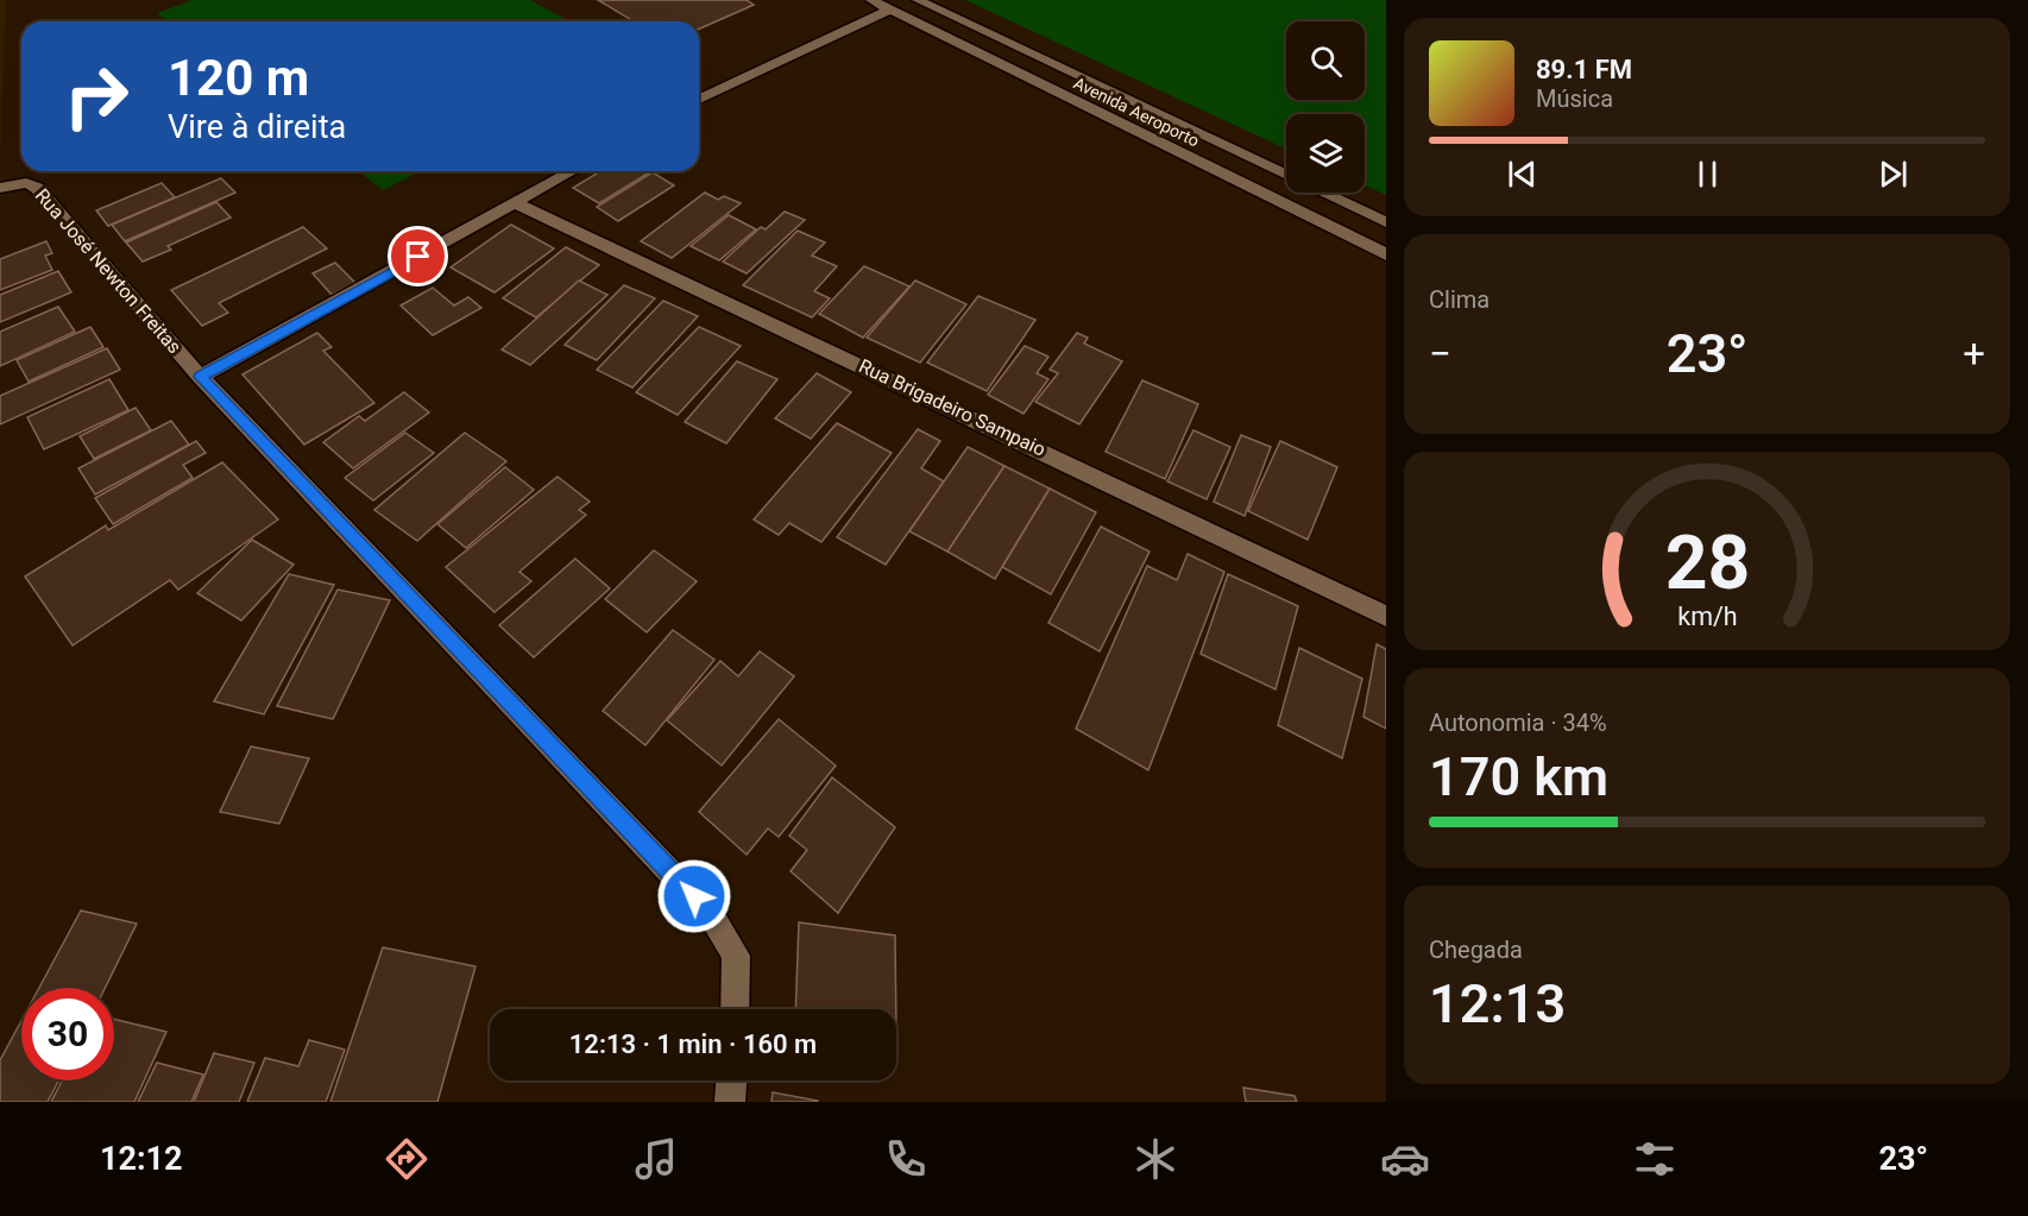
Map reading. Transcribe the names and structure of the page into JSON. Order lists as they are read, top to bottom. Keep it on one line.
{"streets":{"street":["Avenida Aeroporto","Rua José Newton Freitas","Rua Brigadeiro Sampaio"]},"page":{"turn":["120 m","Vire à direita"],"song":["89.1 FM","Música"],"tile":["Clima",["Autonomia · 34%","170 km"],["Chegada","12:13"]],"heat":["−","23°","+"],"limit":"30","trip":"12:13 · 1 min · 160 m","tabs":["12:12","23°"],"gauge":["28","km/h"]}}
